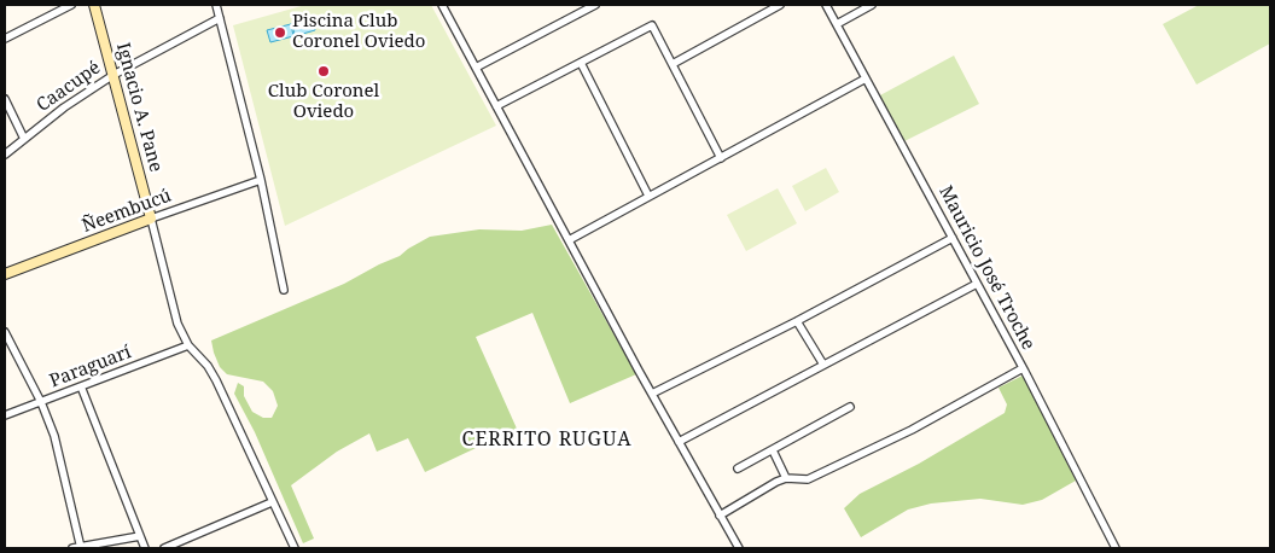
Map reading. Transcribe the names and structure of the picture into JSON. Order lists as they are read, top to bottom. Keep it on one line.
{"streets":{"street":["Caacupé","Ignacio A. Pane","Ñeembucú","Mauricio José Troche","Paraguarí"]},"crossings":[["Caacupé","Ignacio A. Pane"],["Ignacio A. Pane","Ñeembucú"]],"districts":["CERRITO RUGUA"],"places":["Piscina Club Coronel Oviedo","Club Coronel Oviedo"]}
